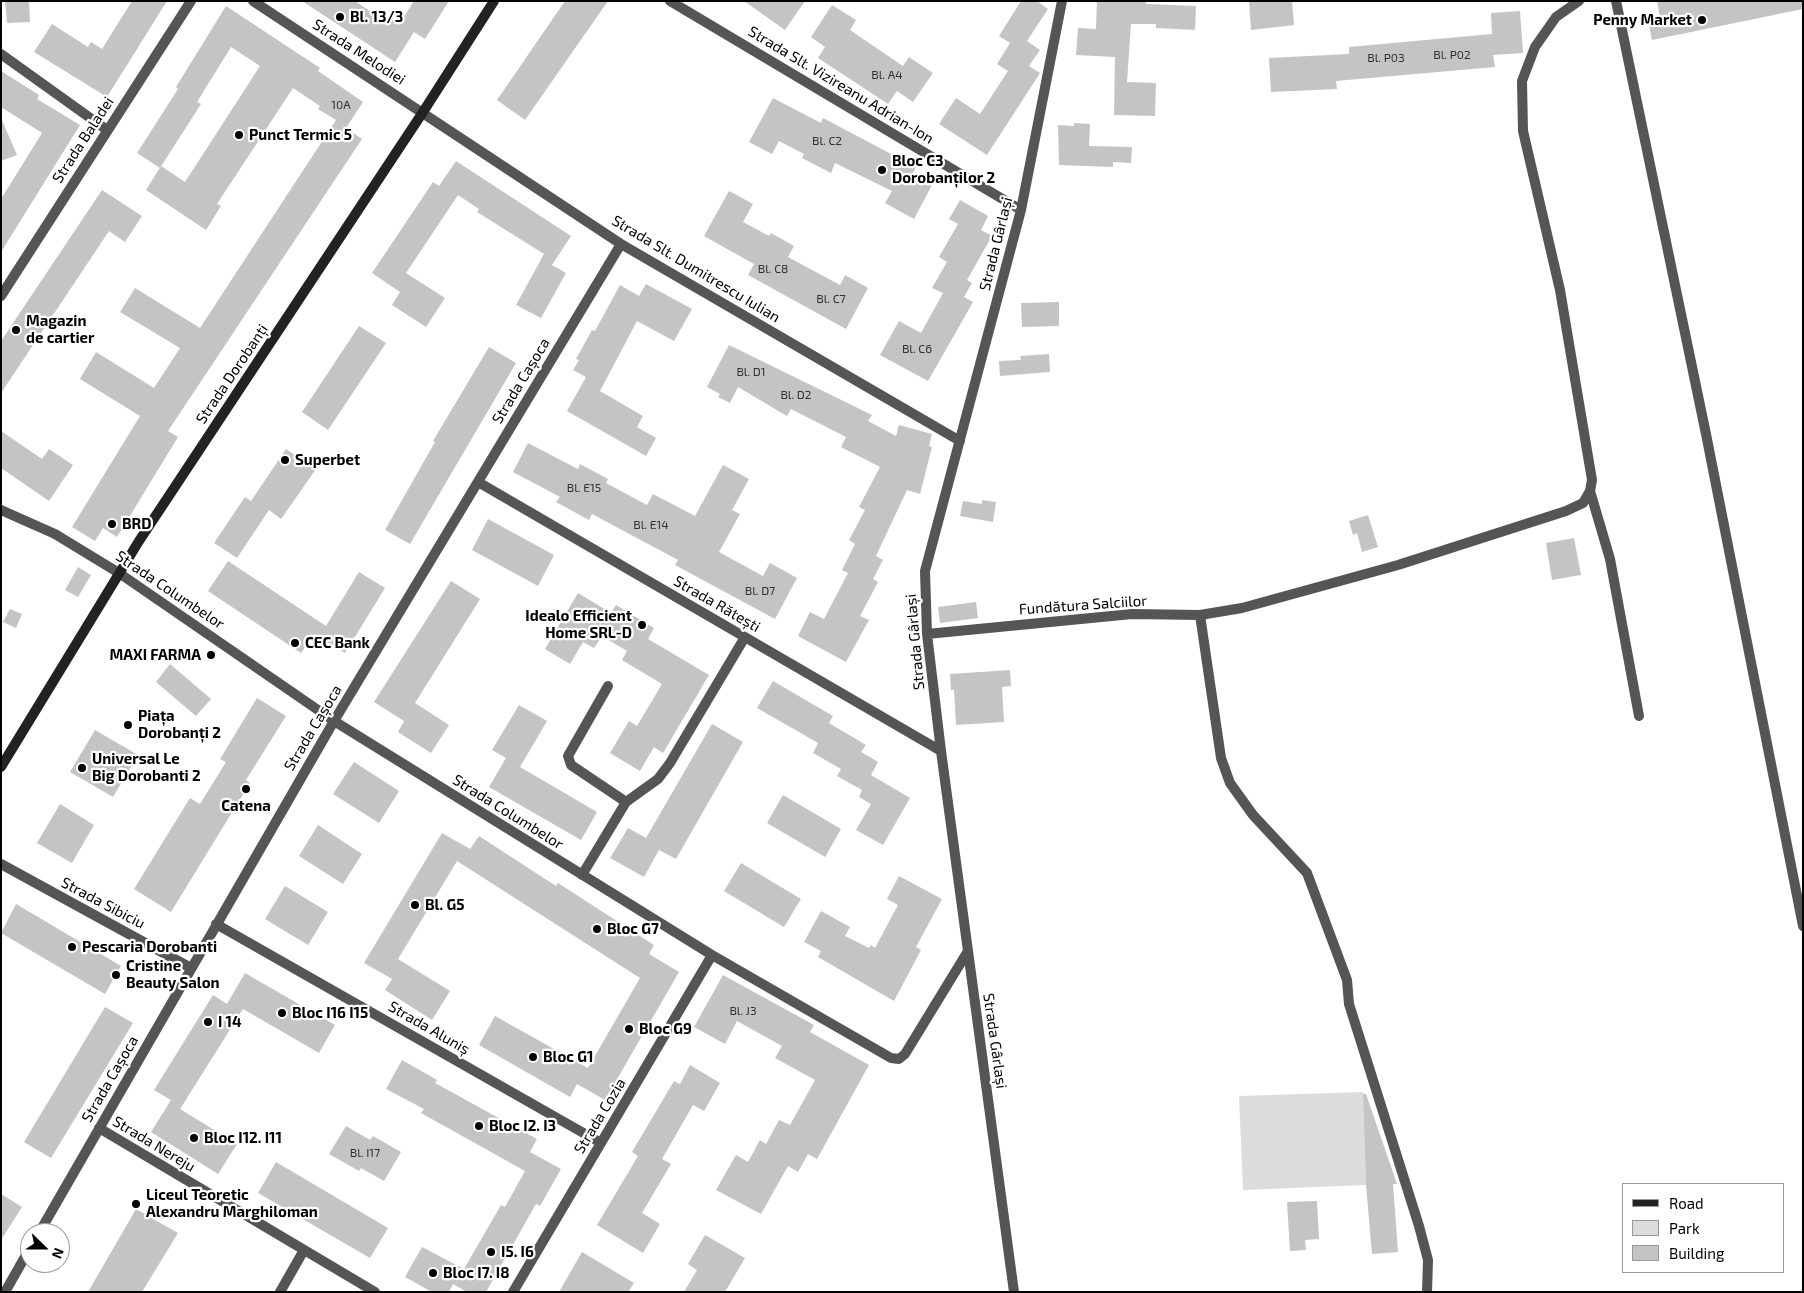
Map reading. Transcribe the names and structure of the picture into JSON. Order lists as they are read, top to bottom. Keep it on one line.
{"streets":{"main road":["Strada Dorobanți"],"street":["Strada Melodiei","Strada Slt. Vizireanu Adrian-Ion","Strada Baladei","Strada Gârlași","Strada Slt. Dumitrescu Iulian","Strada Cașoca","Strada Columbelor","Strada Rătești","Fundătura Salciilor","Strada Sibiciu","Strada Aluniș","Strada Cozia","Strada Nereju"]},"crossings":[["Strada Melodiei","Strada Slt. Dumitrescu Iulian"],["Strada Melodiei","Strada Dorobanți"],["Strada Slt. Vizireanu Adrian-Ion","Strada Gârlași"],["Strada Gârlași","Strada Slt. Dumitrescu Iulian"],["Strada Gârlași","Strada Columbelor"],["Strada Gârlași","Strada Rătești"],["Strada Gârlași","Fundătura Salciilor"],["Strada Slt. Dumitrescu Iulian","Strada Dorobanți"],["Strada Slt. Dumitrescu Iulian","Strada Cașoca"],["Strada Dorobanți","Strada Columbelor"],["Strada Cașoca","Strada Columbelor"],["Strada Cașoca","Strada Rătești"],["Strada Cașoca","Strada Sibiciu"],["Strada Cașoca","Strada Aluniș"],["Strada Cașoca","Strada Nereju"],["Strada Columbelor","Strada Cozia"],["Strada Aluniș","Strada Cozia"]],"places":["Bl. 13/3","Penny Market","Punct Termic 5","Bloc C3 Dorobanților 2","Magazin de cartier","Superbet","BRD","Idealo Efficient Home SRL-D","CEC Bank","MAXI FARMA","Piața Dorobanți 2","Universal Le Big Dorobanti 2","Catena","Bl. G5","Bloc G7","Pescaria Dorobanti","Cristine Beauty Salon","Bloc I16 I15","I 14","Bloc G9","Bloc G1","Bloc I2. I3","Bloc I12. I11","Liceul Teoretic Alexandru Marghiloman","I5. I6","Bloc I7. I8"],"house_numbers":["Bl. P02","Bl. P03","Bl. A4","10A","Bl. C2","Bl. C8","Bl. C7","Bl. C6","Bl. D1","Bl. D2","Bl. E15","Bl. E14","Bl. D7","Bl. J3","Bl. I17"],"legend":["Road","Park","Building"],"north":"right"}
